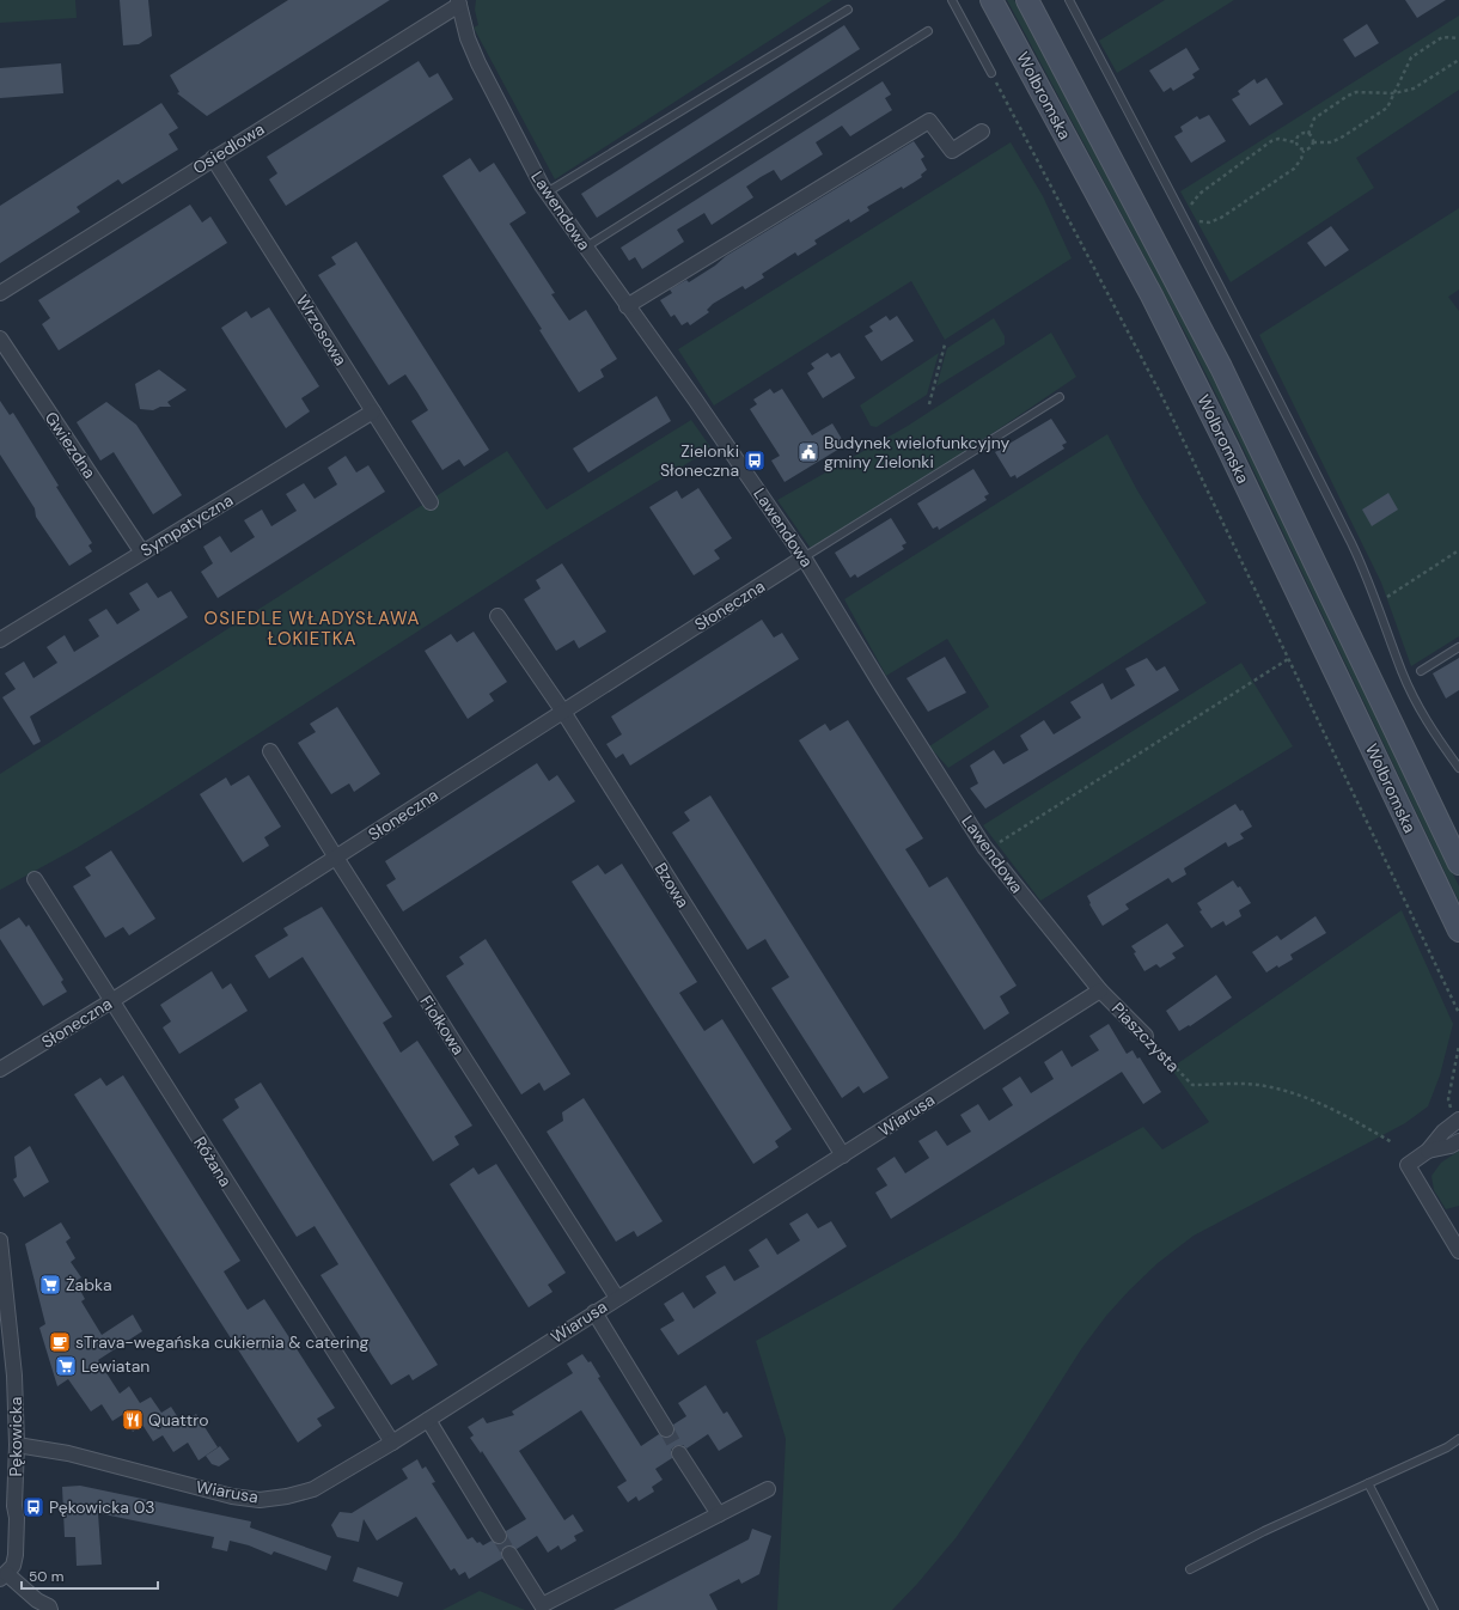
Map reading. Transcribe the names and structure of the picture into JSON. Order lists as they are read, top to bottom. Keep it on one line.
{"streets":{"main road":["Wolbromska"],"street":["Osiedlowa","Lawendowa","Wrzosowa","Gwiezdna","Sympatyczna","Słoneczna","Bzowa","Fiołkowa","Piaszczysta","Wiarusa","Różana","Pękowicka"]},"crossings":[["Osiedlowa","Lawendowa"],["Osiedlowa","Wrzosowa"],["Lawendowa","Słoneczna"],["Lawendowa","Piaszczysta"],["Lawendowa","Wiarusa"],["Wrzosowa","Sympatyczna"],["Gwiezdna","Sympatyczna"],["Słoneczna","Bzowa"],["Słoneczna","Fiołkowa"],["Słoneczna","Różana"],["Bzowa","Wiarusa"],["Fiołkowa","Wiarusa"],["Piaszczysta","Wiarusa"],["Wiarusa","Różana"],["Wiarusa","Pękowicka"]],"districts":["OSIEDLE WŁADYSŁAWA ŁOKIETKA"],"places":{"public building":["Budynek wielofunkcyjny gminy Zielonki"],"bus stop":["Zielonki Słoneczna","Pękowicka 03"],"supermarket":["Żabka","Lewiatan"],"cafe":["sTrava-wegańska cukiernia & catering"],"restaurant":["Quattro"]},"scale_bar":"50 m"}
